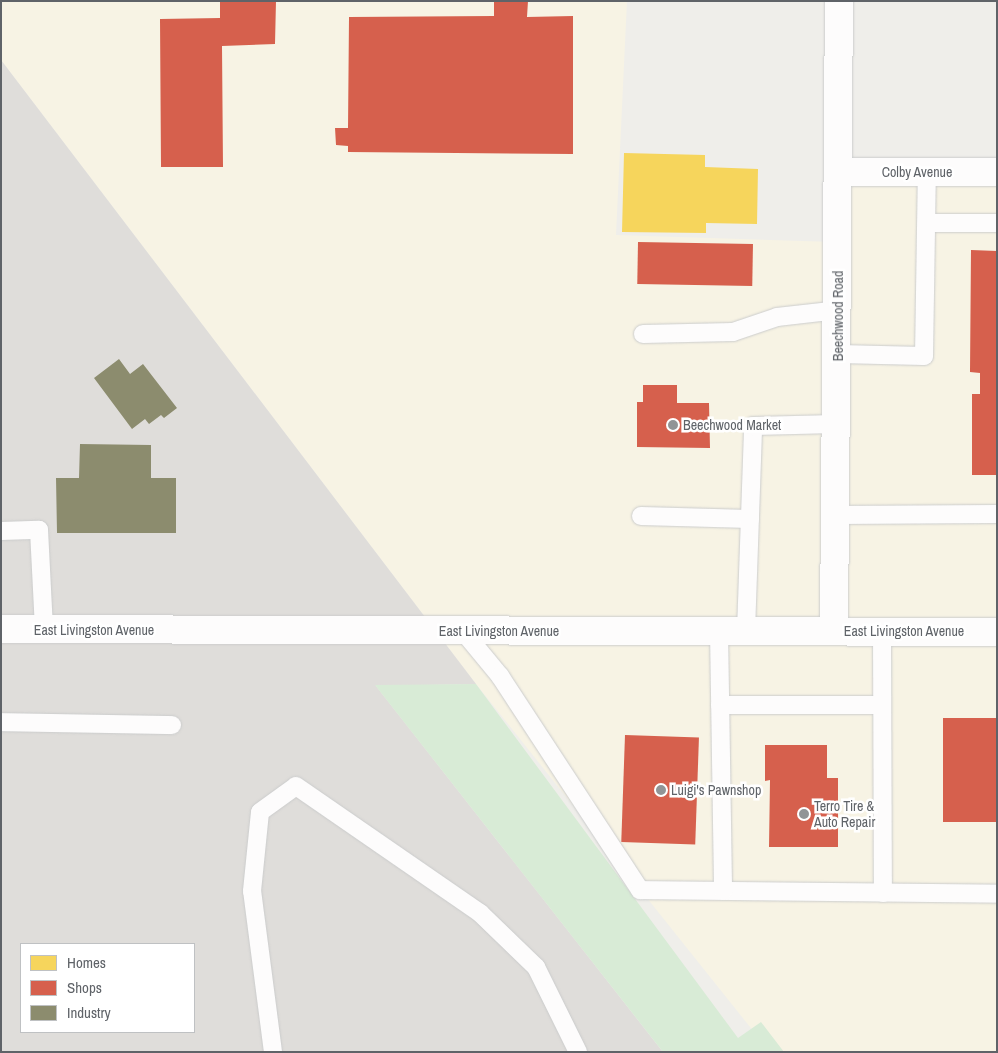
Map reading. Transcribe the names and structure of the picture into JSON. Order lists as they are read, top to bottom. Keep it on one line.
{"streets":{"main road":["Colby Avenue","Beechwood Road","East Livingston Avenue"]},"crossings":[["Colby Avenue","Beechwood Road"],["Beechwood Road","East Livingston Avenue"]],"places":["Beechwood Market","Luigi's Pawnshop","Terro Tire & Auto Repair"],"legend":["Homes","Shops","Industry"]}
